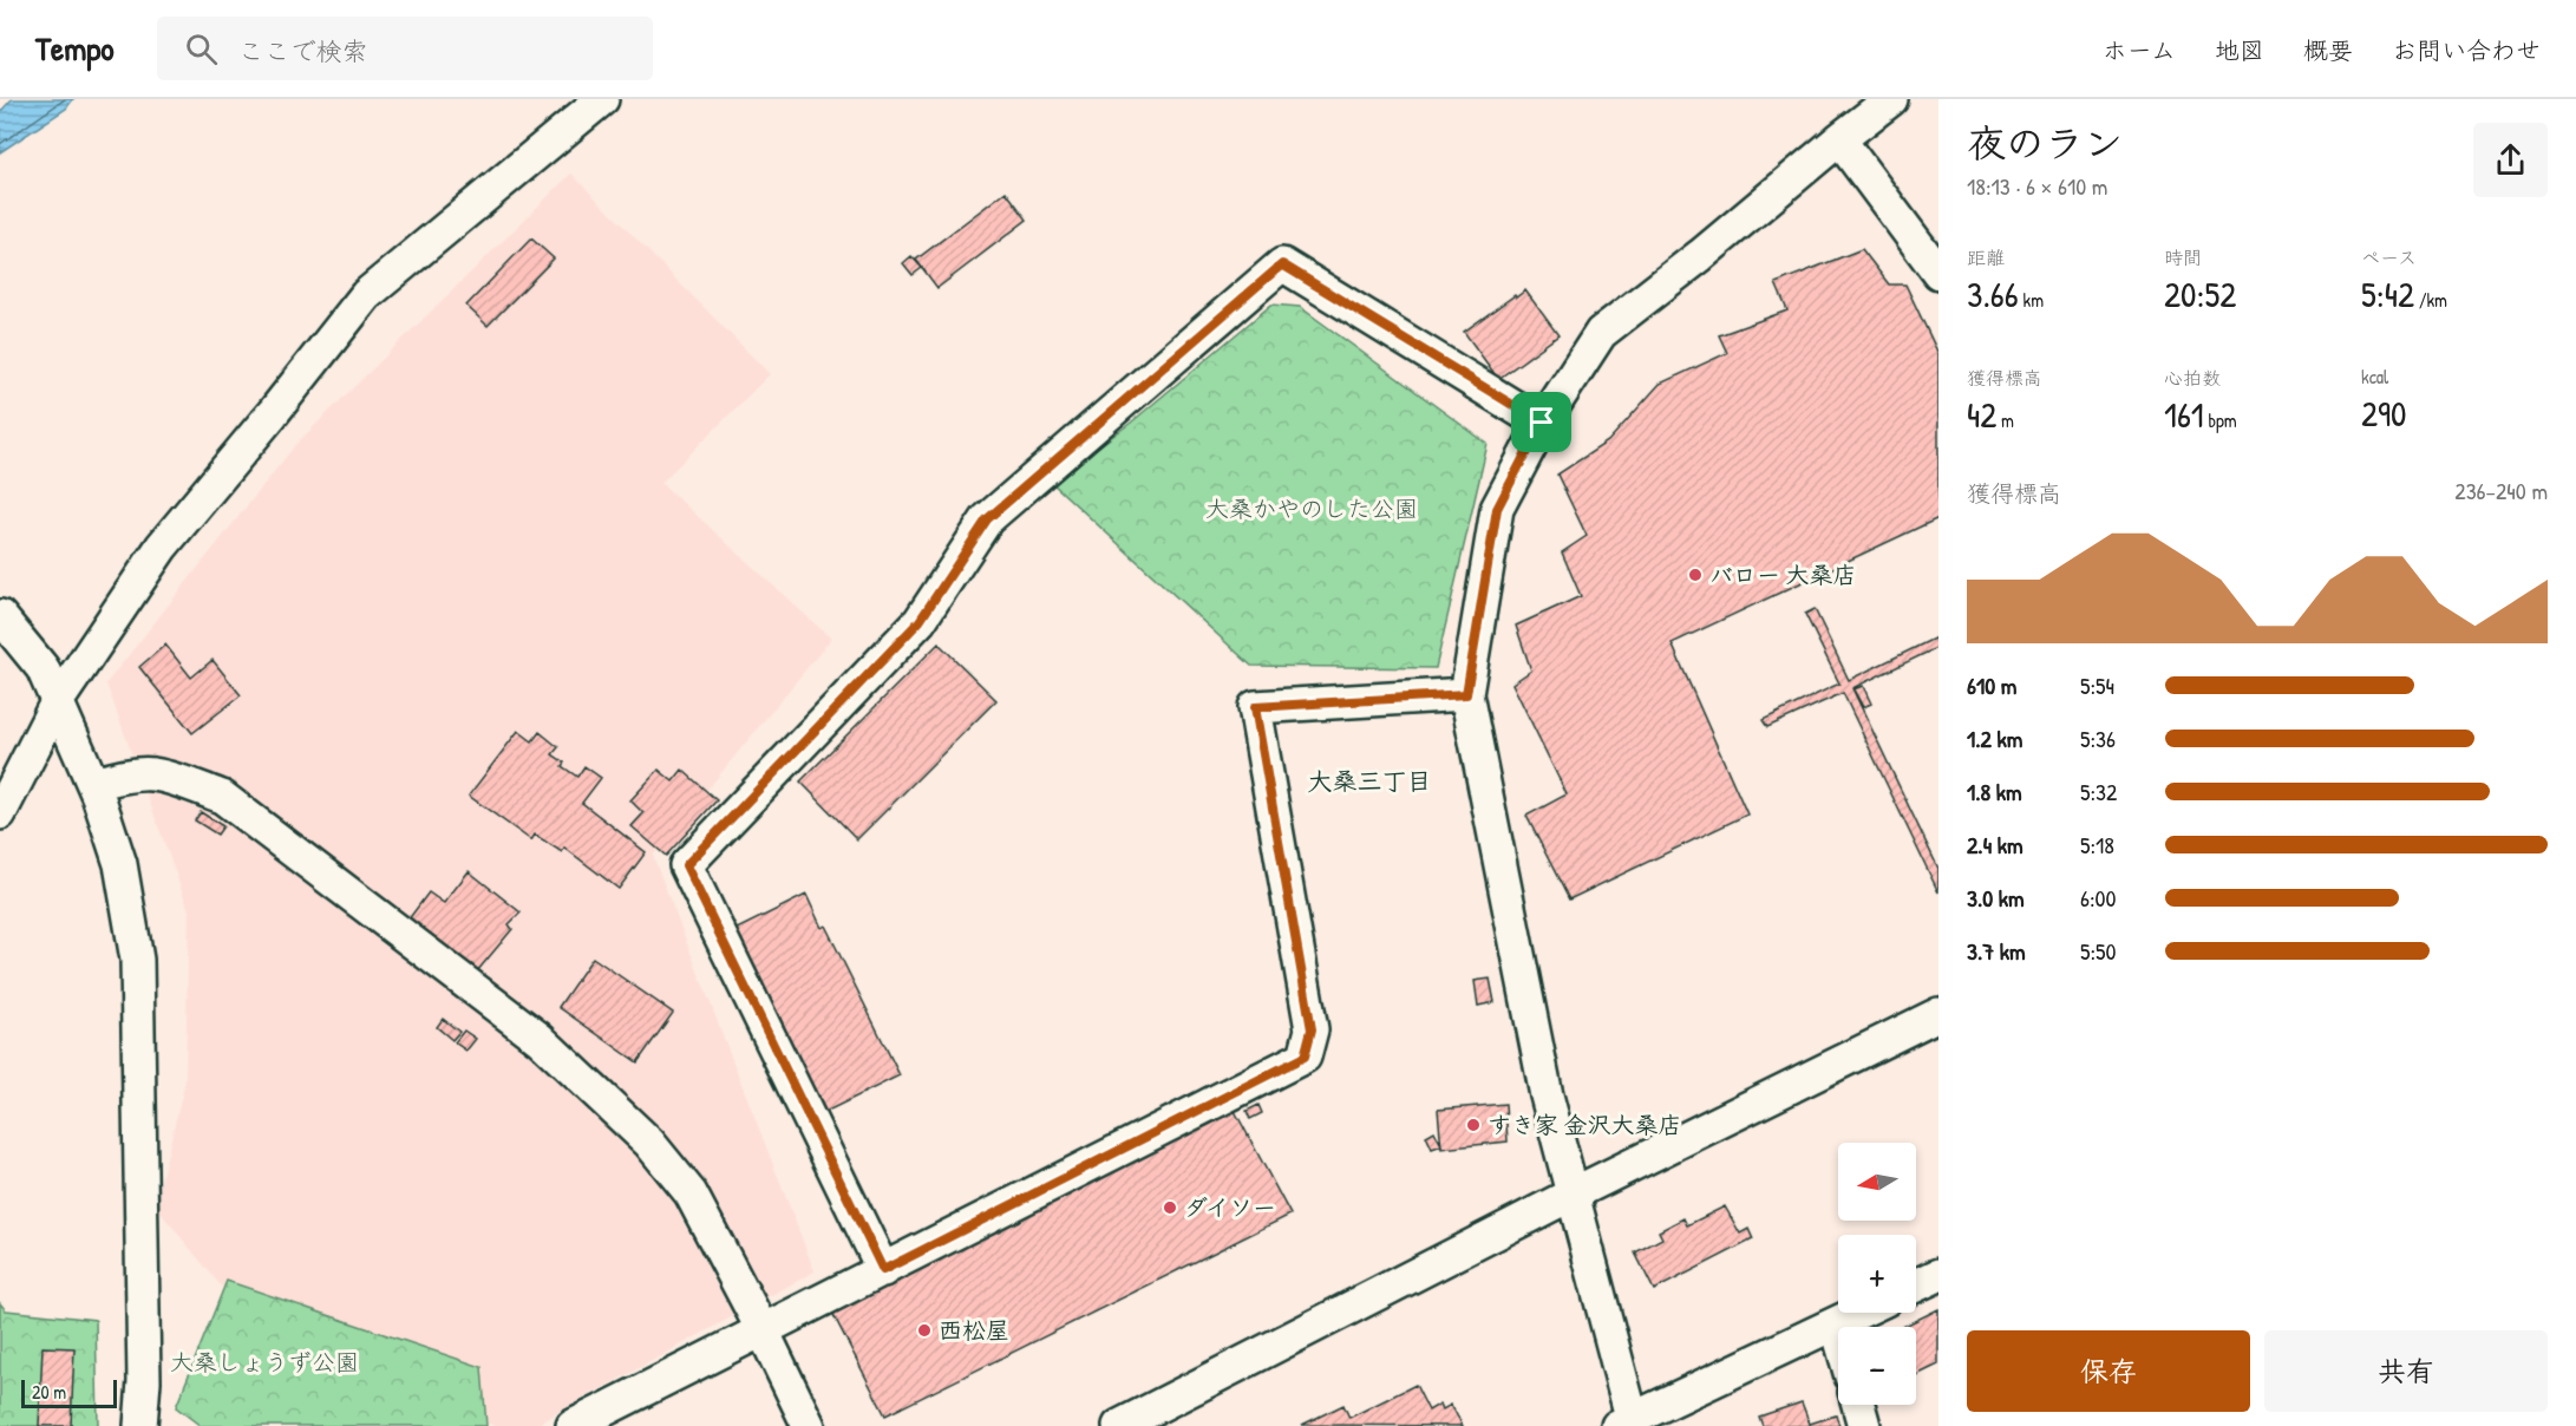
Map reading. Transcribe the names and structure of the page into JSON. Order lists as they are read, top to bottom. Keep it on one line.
{"districts":["大桑三丁目"],"parks":["大桑かやのした公園","大桑しょうず公園"],"places":["バロー 大桑店","すき家 金沢大桑店","ダイソー","西松屋"],"scale_bar":"20 m","north":"left","page":{"header":"Tempo","search":"ここで検索","nav":["ホーム","地図","概要","お問い合わせ"],"heading":["夜のラン","18:13 · 6 × 610 m"],"stats":[["距離","3.66 km"],["時間","20:52"],["ペース","5:42 /km"],["獲得標高","42 m"],["心拍数","161 bpm"],["kcal","290"]],"chart":["獲得標高","236–240 m"],"list":[{"name":"610 m","note":"5:54"},{"name":"1.2 km","note":"5:36"},{"name":"1.8 km","note":"5:32"},{"name":"2.4 km","note":"5:18"},{"name":"3.0 km","note":"6:00"},{"name":"3.7 km","note":"5:50"}],"map_buttons":["+","−"],"buttons":["保存","共有"],"scale":"20 m"}}
